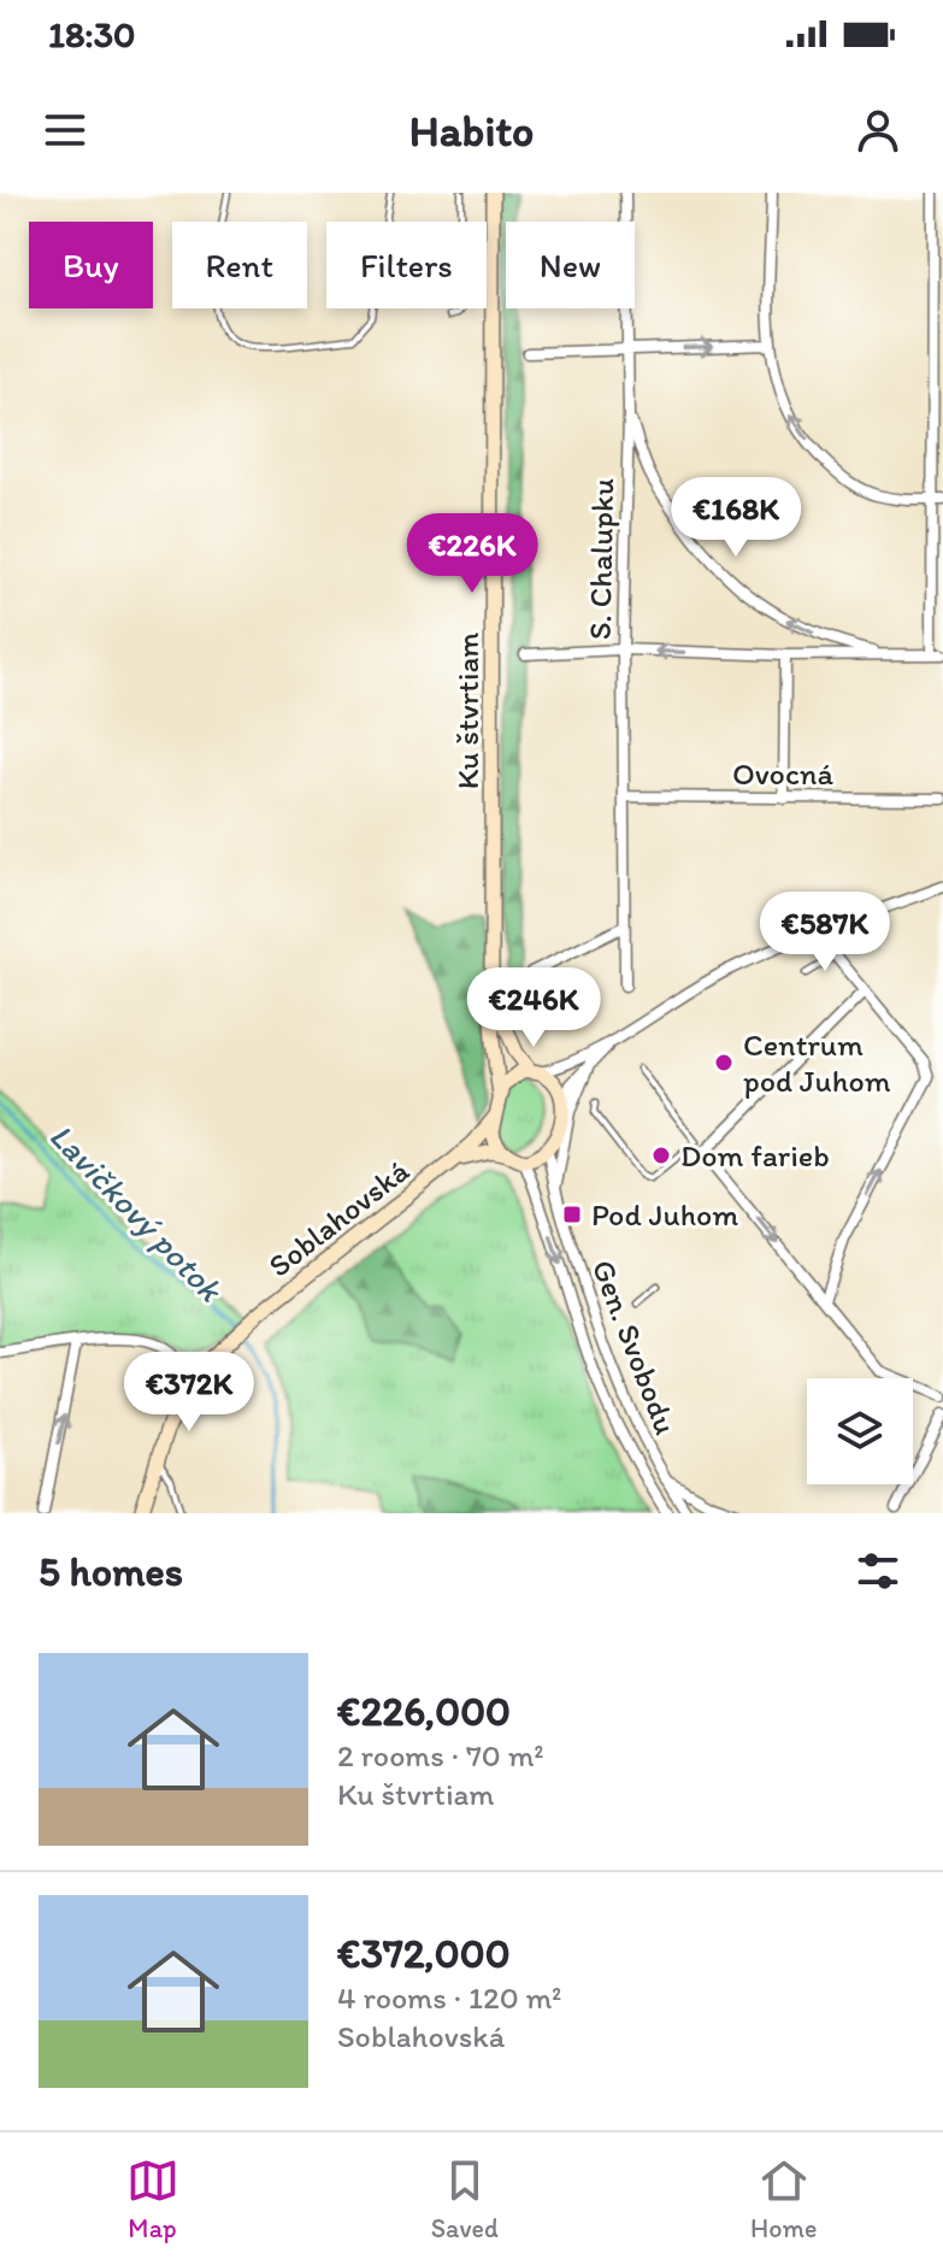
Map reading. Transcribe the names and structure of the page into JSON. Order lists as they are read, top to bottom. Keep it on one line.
{"streets":{"street":["S. Chalupku","Ku štvrtiam","Ovocná","Soblahovská","Gen. Svobodu"]},"crossings":[["S. Chalupku","Ovocná"],["Ku štvrtiam","Soblahovská"],["Ku štvrtiam","Gen. Svobodu"],["Soblahovská","Gen. Svobodu"]],"water":["Lavičkový potok"],"places":{"other":["Centrum pod Juhom","Dom farieb"],"transit":["Pod Juhom"]},"page":{"status":"18:30","header":"Habito","chip":["Buy","Rent","Filters","New"],"price":["€168K","€226K","€587K","€246K","€372K"],"heading":"5 homes","list":[{"name":"€226,000","note":"2 rooms · 70 m² · Ku štvrtiam"},{"name":"€372,000","note":"4 rooms · 120 m² · Soblahovská"}],"tabs":["Map","Saved","Home"]}}
